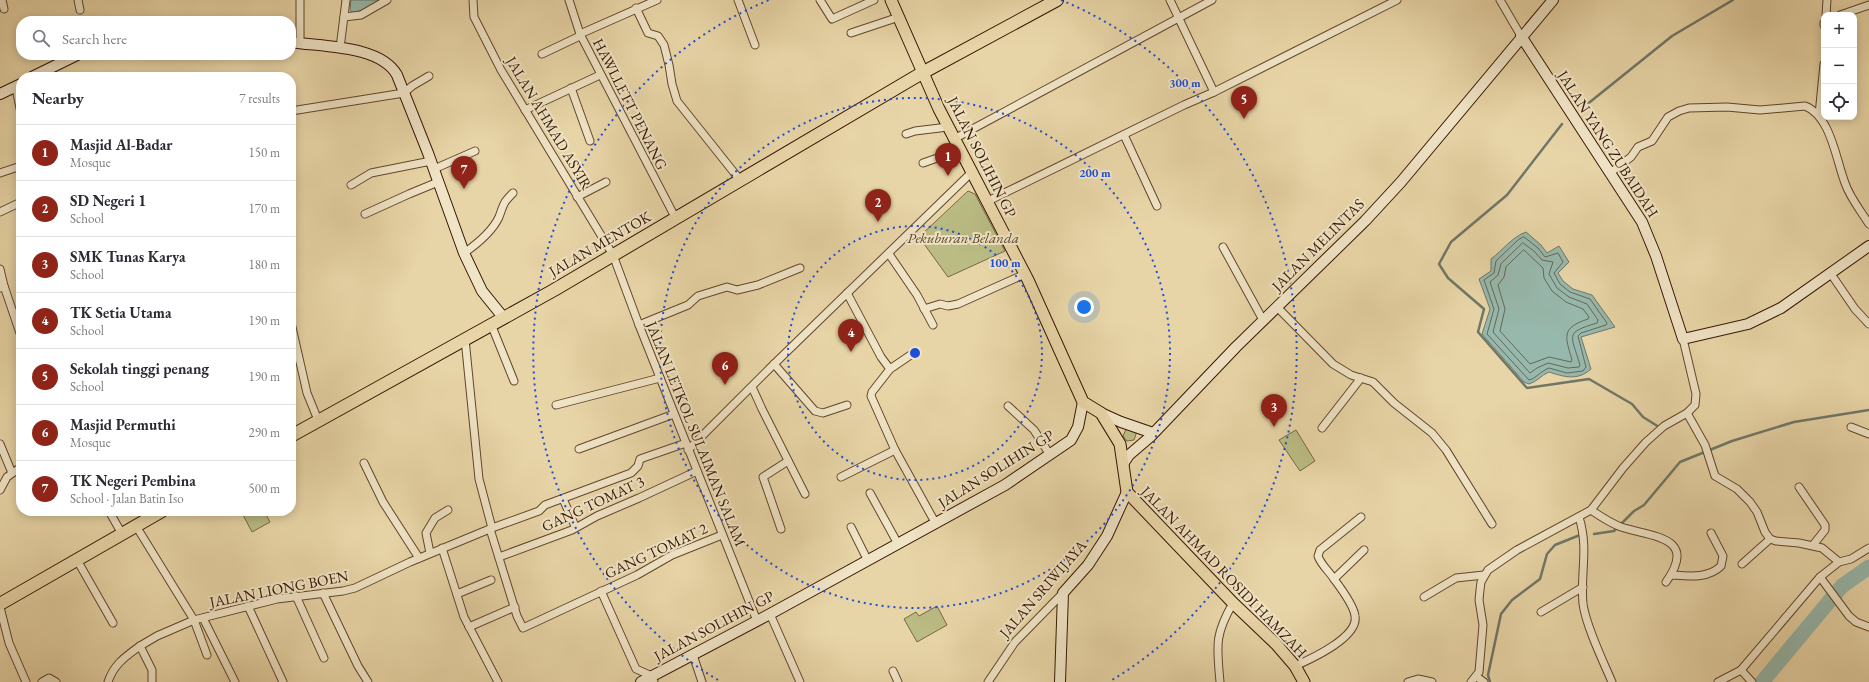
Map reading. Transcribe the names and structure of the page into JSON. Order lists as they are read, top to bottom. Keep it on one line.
{"streets":{"highway":["JALAN MENTOK"],"main road":["JALAN YANG ZUBAIDAH","JALAN SOLIHIN GP","JALAN MELINTAS","JALAN AHMAD ROSIDI HAMZAH","JALAN SRIWIJAYA"],"street":["HAWLLETT PENANG","JALAN AHMAD ASYIR","JALAN LETKOL SULAIMAN SALAM","GANG TOMAT 3","GANG TOMAT 2","JALAN LIONG BOEN"]},"crossings":[["HAWLLETT PENANG","JALAN MENTOK"],["JALAN AHMAD ASYIR","JALAN MENTOK"],["JALAN AHMAD ASYIR","JALAN LETKOL SULAIMAN SALAM"],["JALAN YANG ZUBAIDAH","JALAN MELINTAS"],["JALAN SOLIHIN GP","JALAN MENTOK"],["JALAN SOLIHIN GP","JALAN LETKOL SULAIMAN SALAM"],["JALAN SOLIHIN GP","GANG TOMAT 2"],["JALAN SOLIHIN GP","JALAN AHMAD ROSIDI HAMZAH"],["JALAN MENTOK","JALAN LETKOL SULAIMAN SALAM"],["JALAN MELINTAS","JALAN AHMAD ROSIDI HAMZAH"],["JALAN LETKOL SULAIMAN SALAM","GANG TOMAT 3"],["JALAN LETKOL SULAIMAN SALAM","GANG TOMAT 2"],["JALAN LETKOL SULAIMAN SALAM","JALAN LIONG BOEN"],["JALAN AHMAD ROSIDI HAMZAH","JALAN SRIWIJAYA"]],"parks":["Pekuburan Belanda"],"page":{"map_buttons":["+","−"],"search":"Search here","heading":["Nearby","7 results"],"pins":["5","1","7","2","4","6","3"],"list":[{"mark":"1","name":"Masjid Al-Badar","note":"Mosque","value":"150 m"},{"mark":"2","name":"SD Negeri 1","note":"School","value":"170 m"},{"mark":"3","name":"SMK Tunas Karya","note":"School","value":"180 m"},{"mark":"4","name":"TK Setia Utama","note":"School","value":"190 m"},{"mark":"5","name":"Sekolah tinggi penang","note":"School","value":"190 m"},{"mark":"6","name":"Masjid Permuthi","note":"Mosque","value":"290 m"},{"mark":"7","name":"TK Negeri Pembina","note":"School · Jalan Batin Iso","value":"500 m"}]},"rings":["300 m","200 m","100 m"]}
